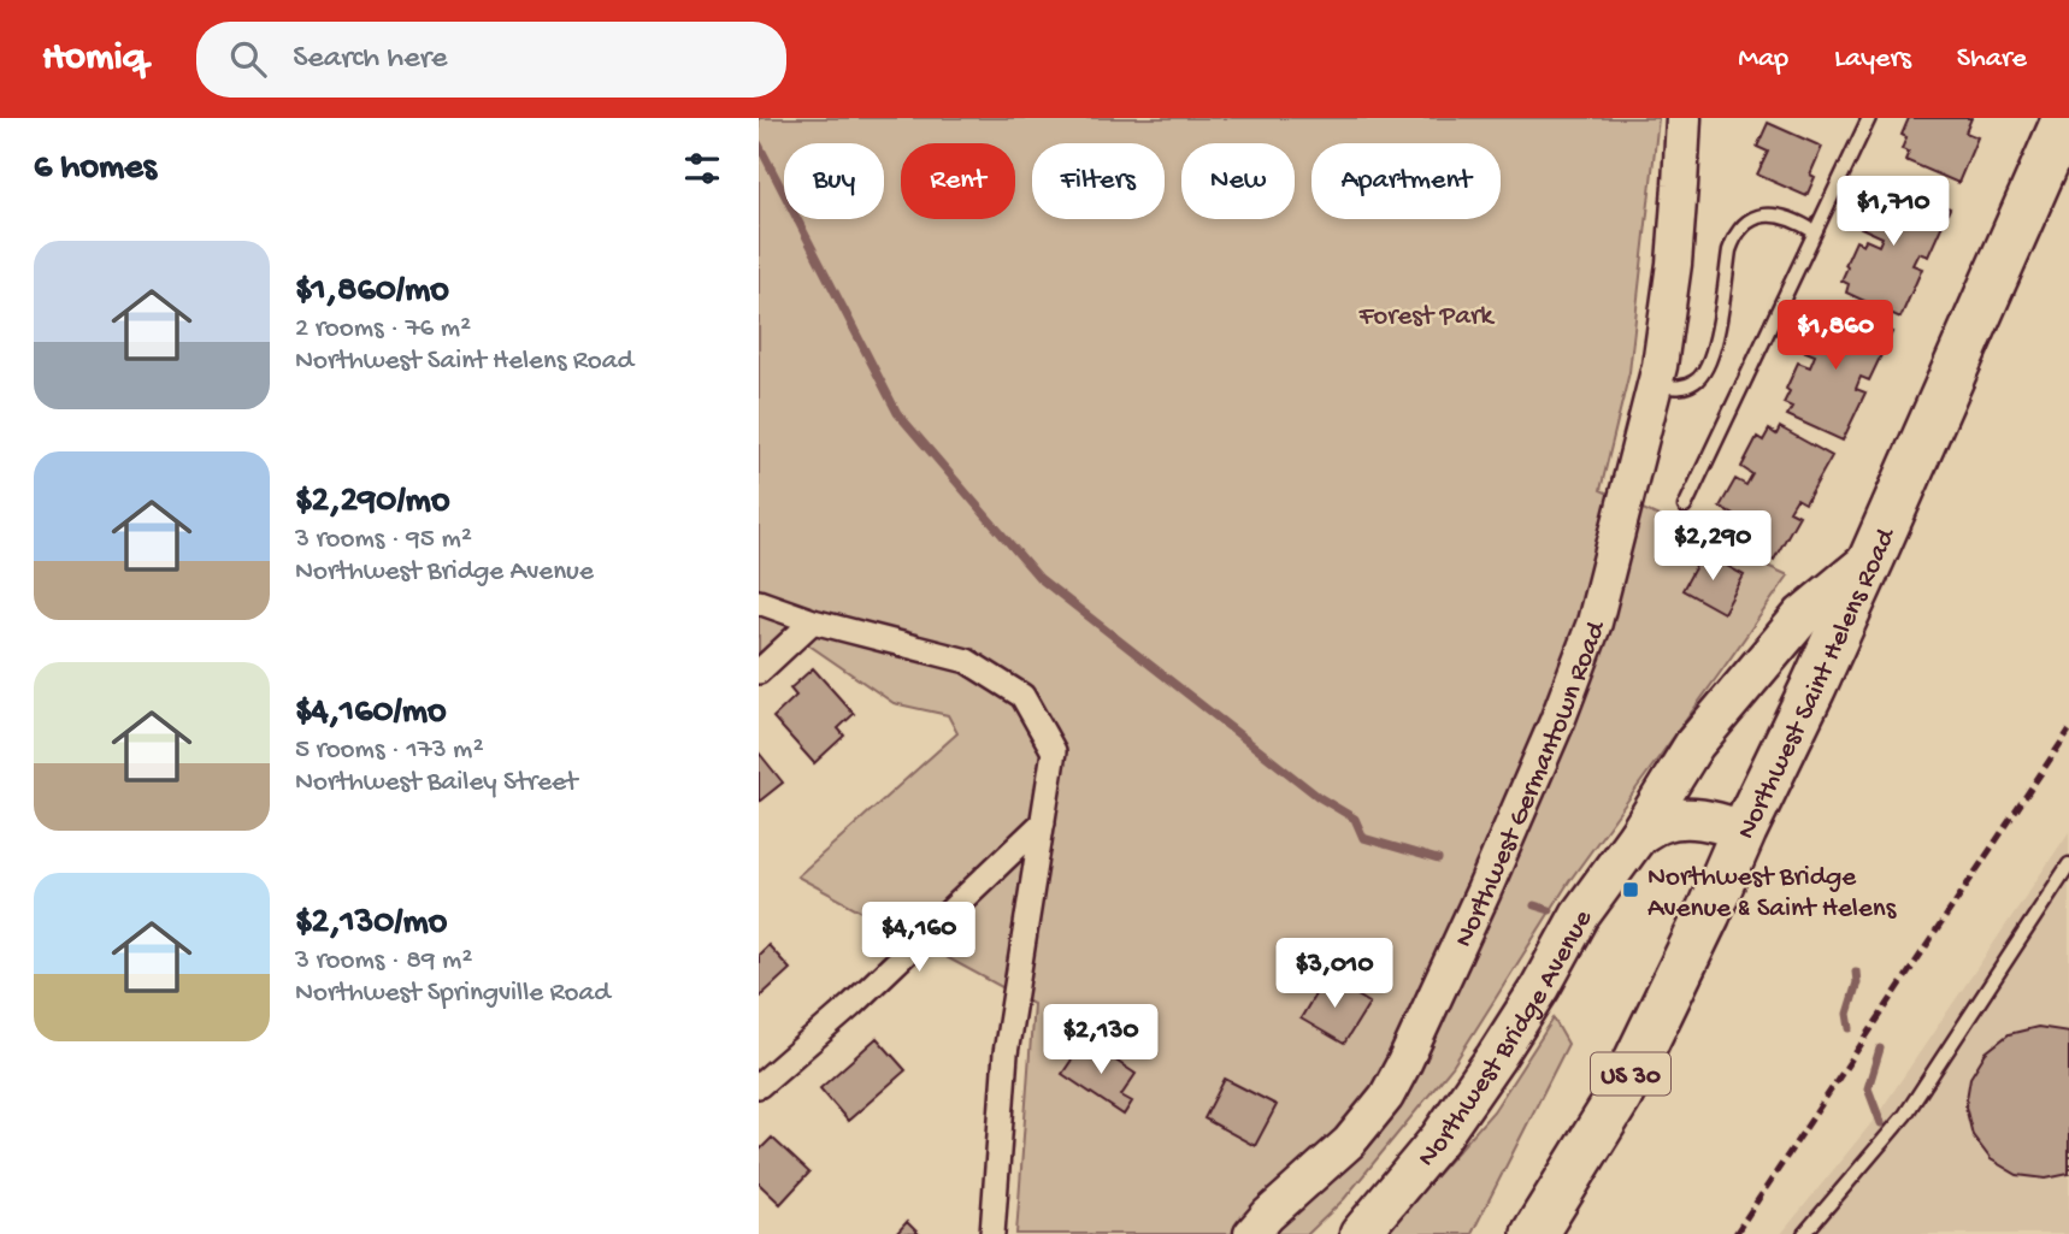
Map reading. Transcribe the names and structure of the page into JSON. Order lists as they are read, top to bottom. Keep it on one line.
{"streets":{"highway":["Northwest Saint Helens Road","US 30"],"main road":["Northwest Germantown Road","Northwest Bridge Avenue"]},"crossings":[["Northwest Saint Helens Road","Northwest Bridge Avenue"]],"parks":["Forest Park"],"places":{"transit":["Northwest Bridge Avenue & Saint Helens"]},"page":{"header":"Homiq","search":"Search here","nav":["Map","Layers","Share"],"heading":"6 homes","chip":["Buy","Rent","Filters","New","Apartment"],"price":["$1,710","$1,860","$2,290","$4,160","$3,010","$2,130"],"list":[{"name":"$1,860/mo","note":"2 rooms · 76 m² · Northwest Saint Helens Road"},{"name":"$2,290/mo","note":"3 rooms · 95 m² · Northwest Bridge Avenue"},{"name":"$4,160/mo","note":"5 rooms · 173 m² · Northwest Bailey Street"},{"name":"$2,130/mo","note":"3 rooms · 89 m² · Northwest Springville Road"}]}}
